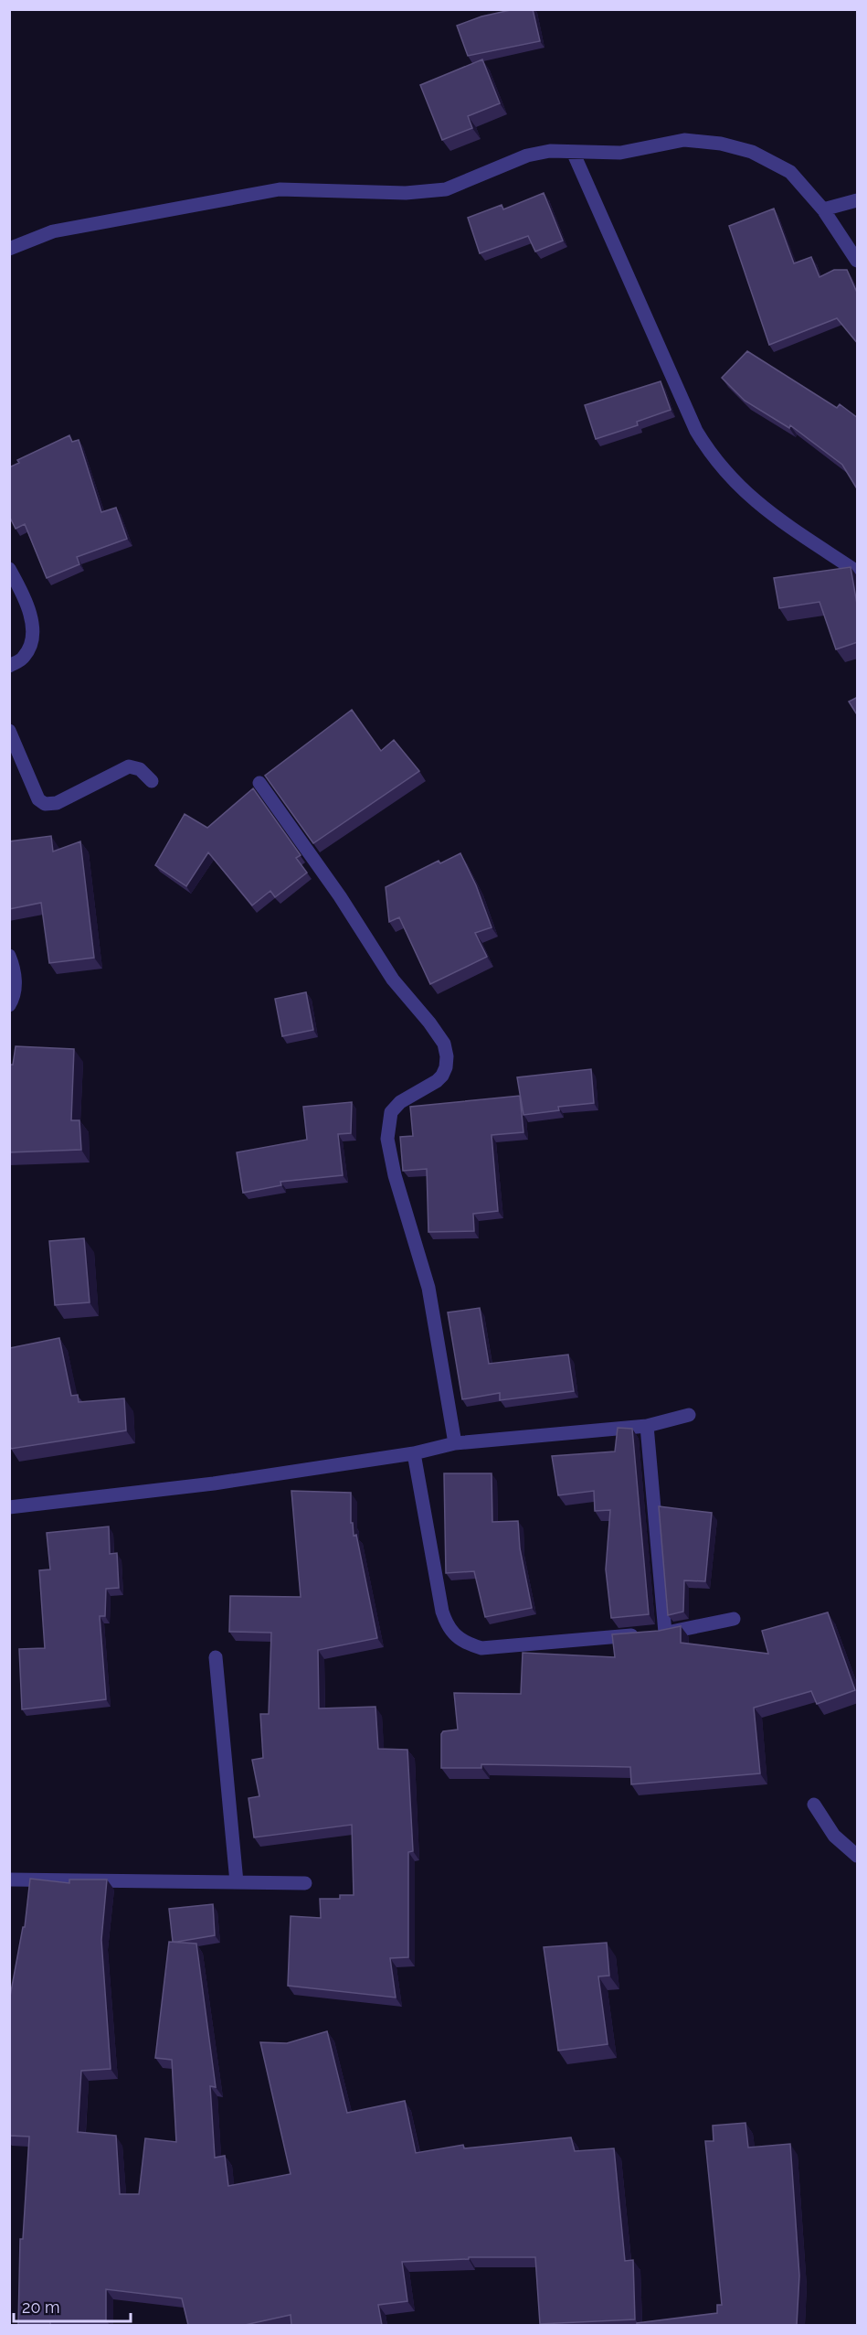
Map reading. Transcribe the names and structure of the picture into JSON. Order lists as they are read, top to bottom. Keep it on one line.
{"scale_bar":"20 m"}
